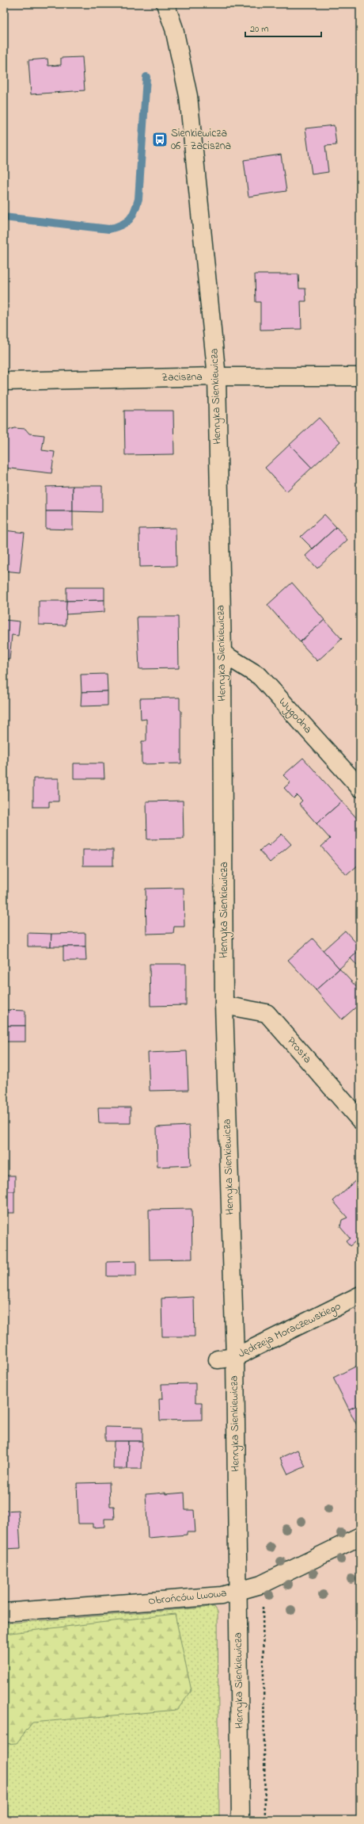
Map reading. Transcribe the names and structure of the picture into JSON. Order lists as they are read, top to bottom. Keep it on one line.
{"streets":{"street":["Zaciszna","Henryka Sienkiewicza","Wygodna","Prosta","Jędrzeja Moraczewskiego","Obrońców Lwowa"]},"crossings":[["Zaciszna","Henryka Sienkiewicza"],["Henryka Sienkiewicza","Wygodna"],["Henryka Sienkiewicza","Prosta"],["Henryka Sienkiewicza","Jędrzeja Moraczewskiego"],["Henryka Sienkiewicza","Obrońców Lwowa"]],"places":{"bus stop":["Sienkiewicza 06 - Zaciszna"]},"scale_bar":"20 m"}
